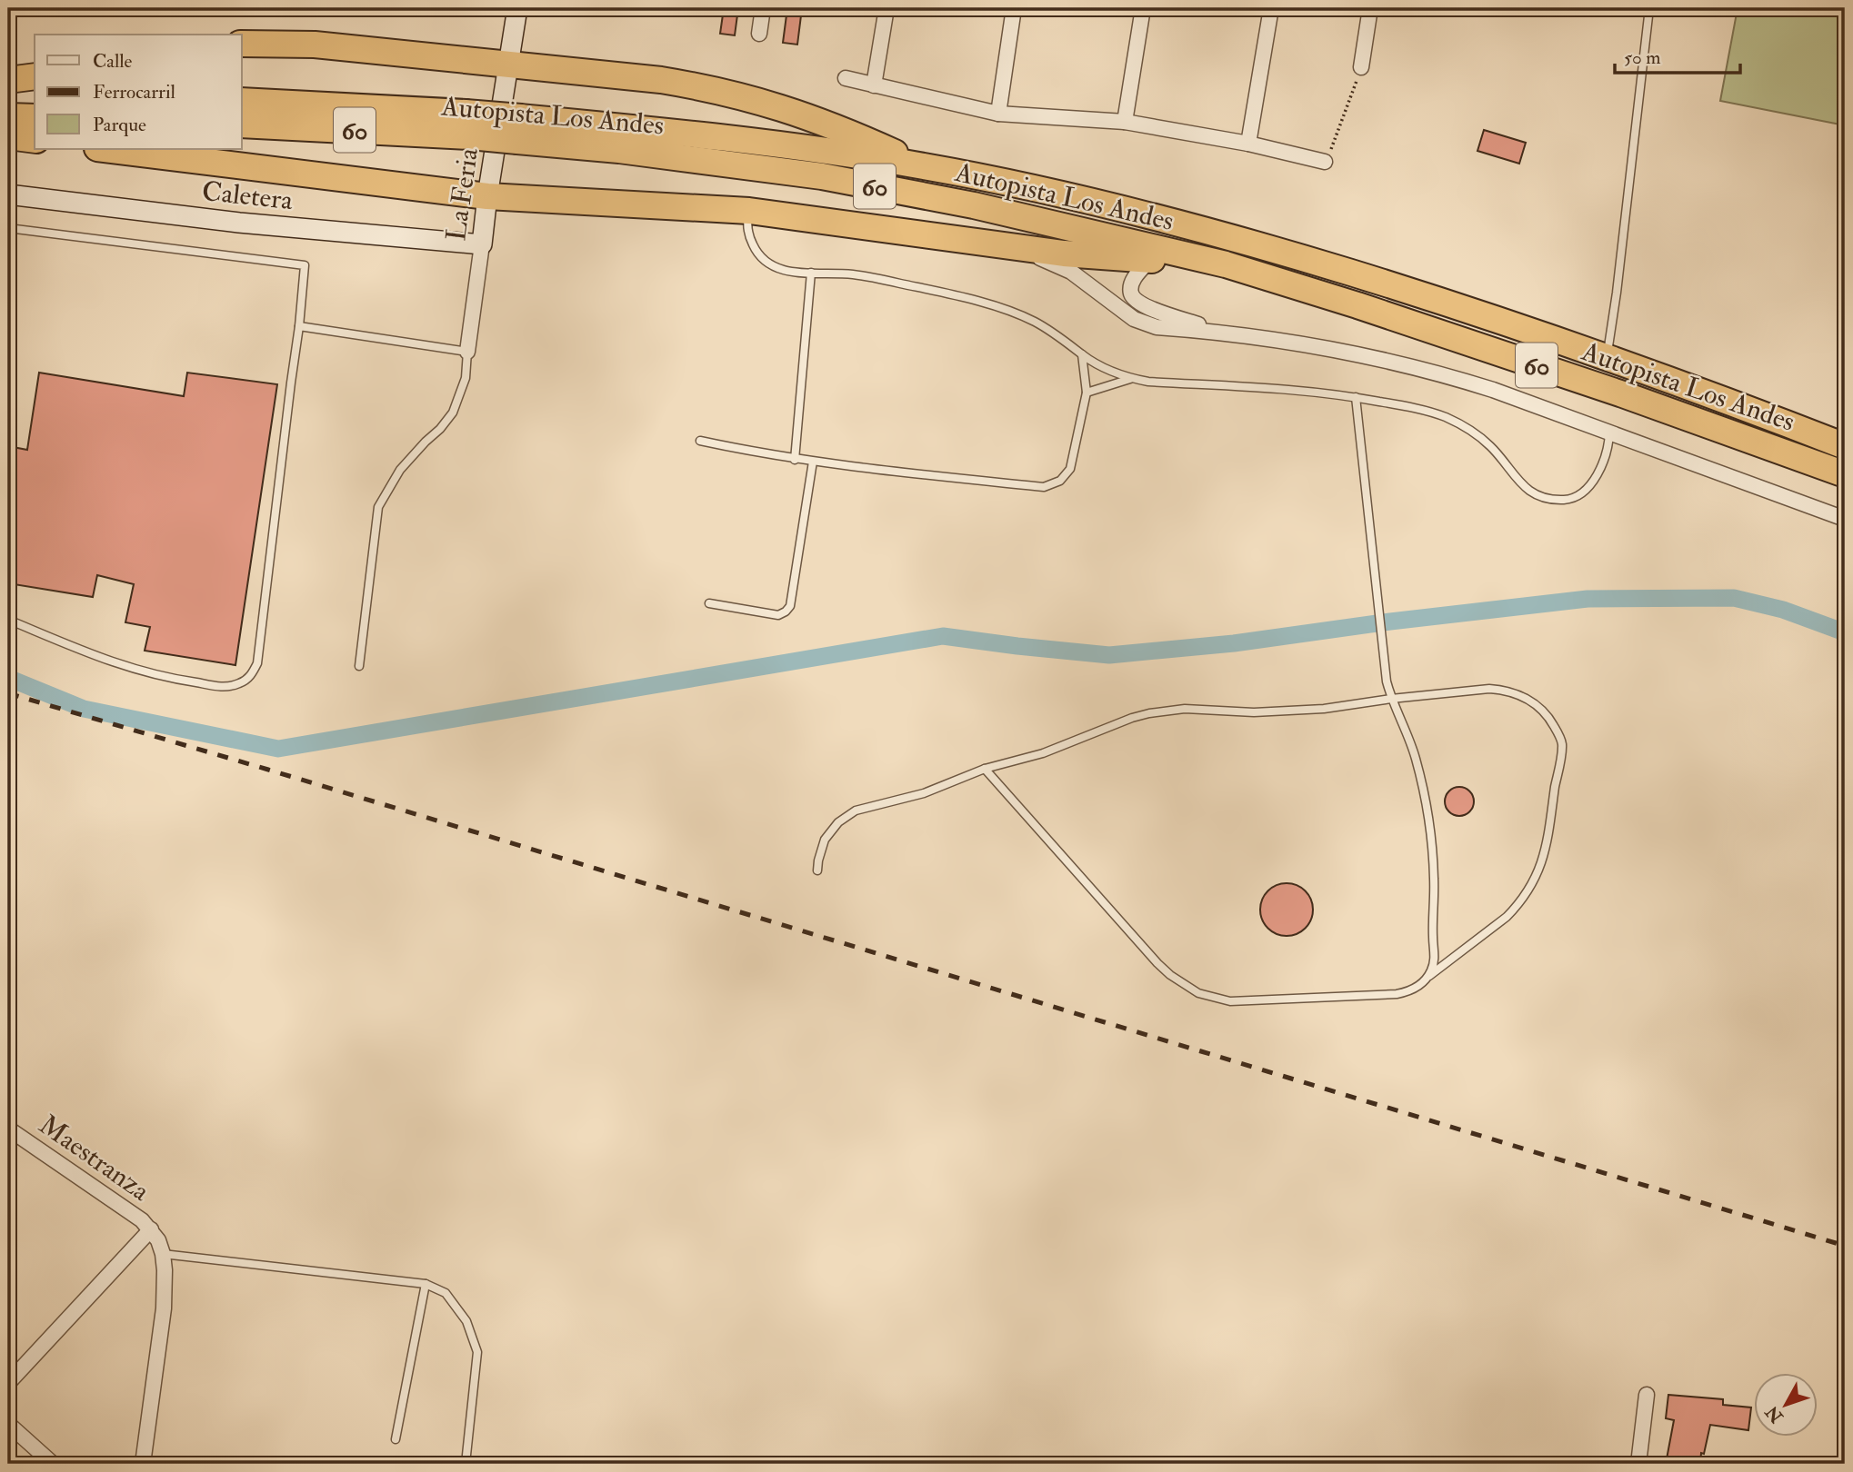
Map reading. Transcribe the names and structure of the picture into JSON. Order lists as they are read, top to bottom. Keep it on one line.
{"streets":{"highway":["Autopista Los Andes","60"],"main road":["La Feria","Caletera"],"street":["Maestranza"]},"crossings":[["La Feria","Caletera"]],"legend":["Calle","Ferrocarril","Parque"],"scale_bar":"50 m","north":"bottom left"}
